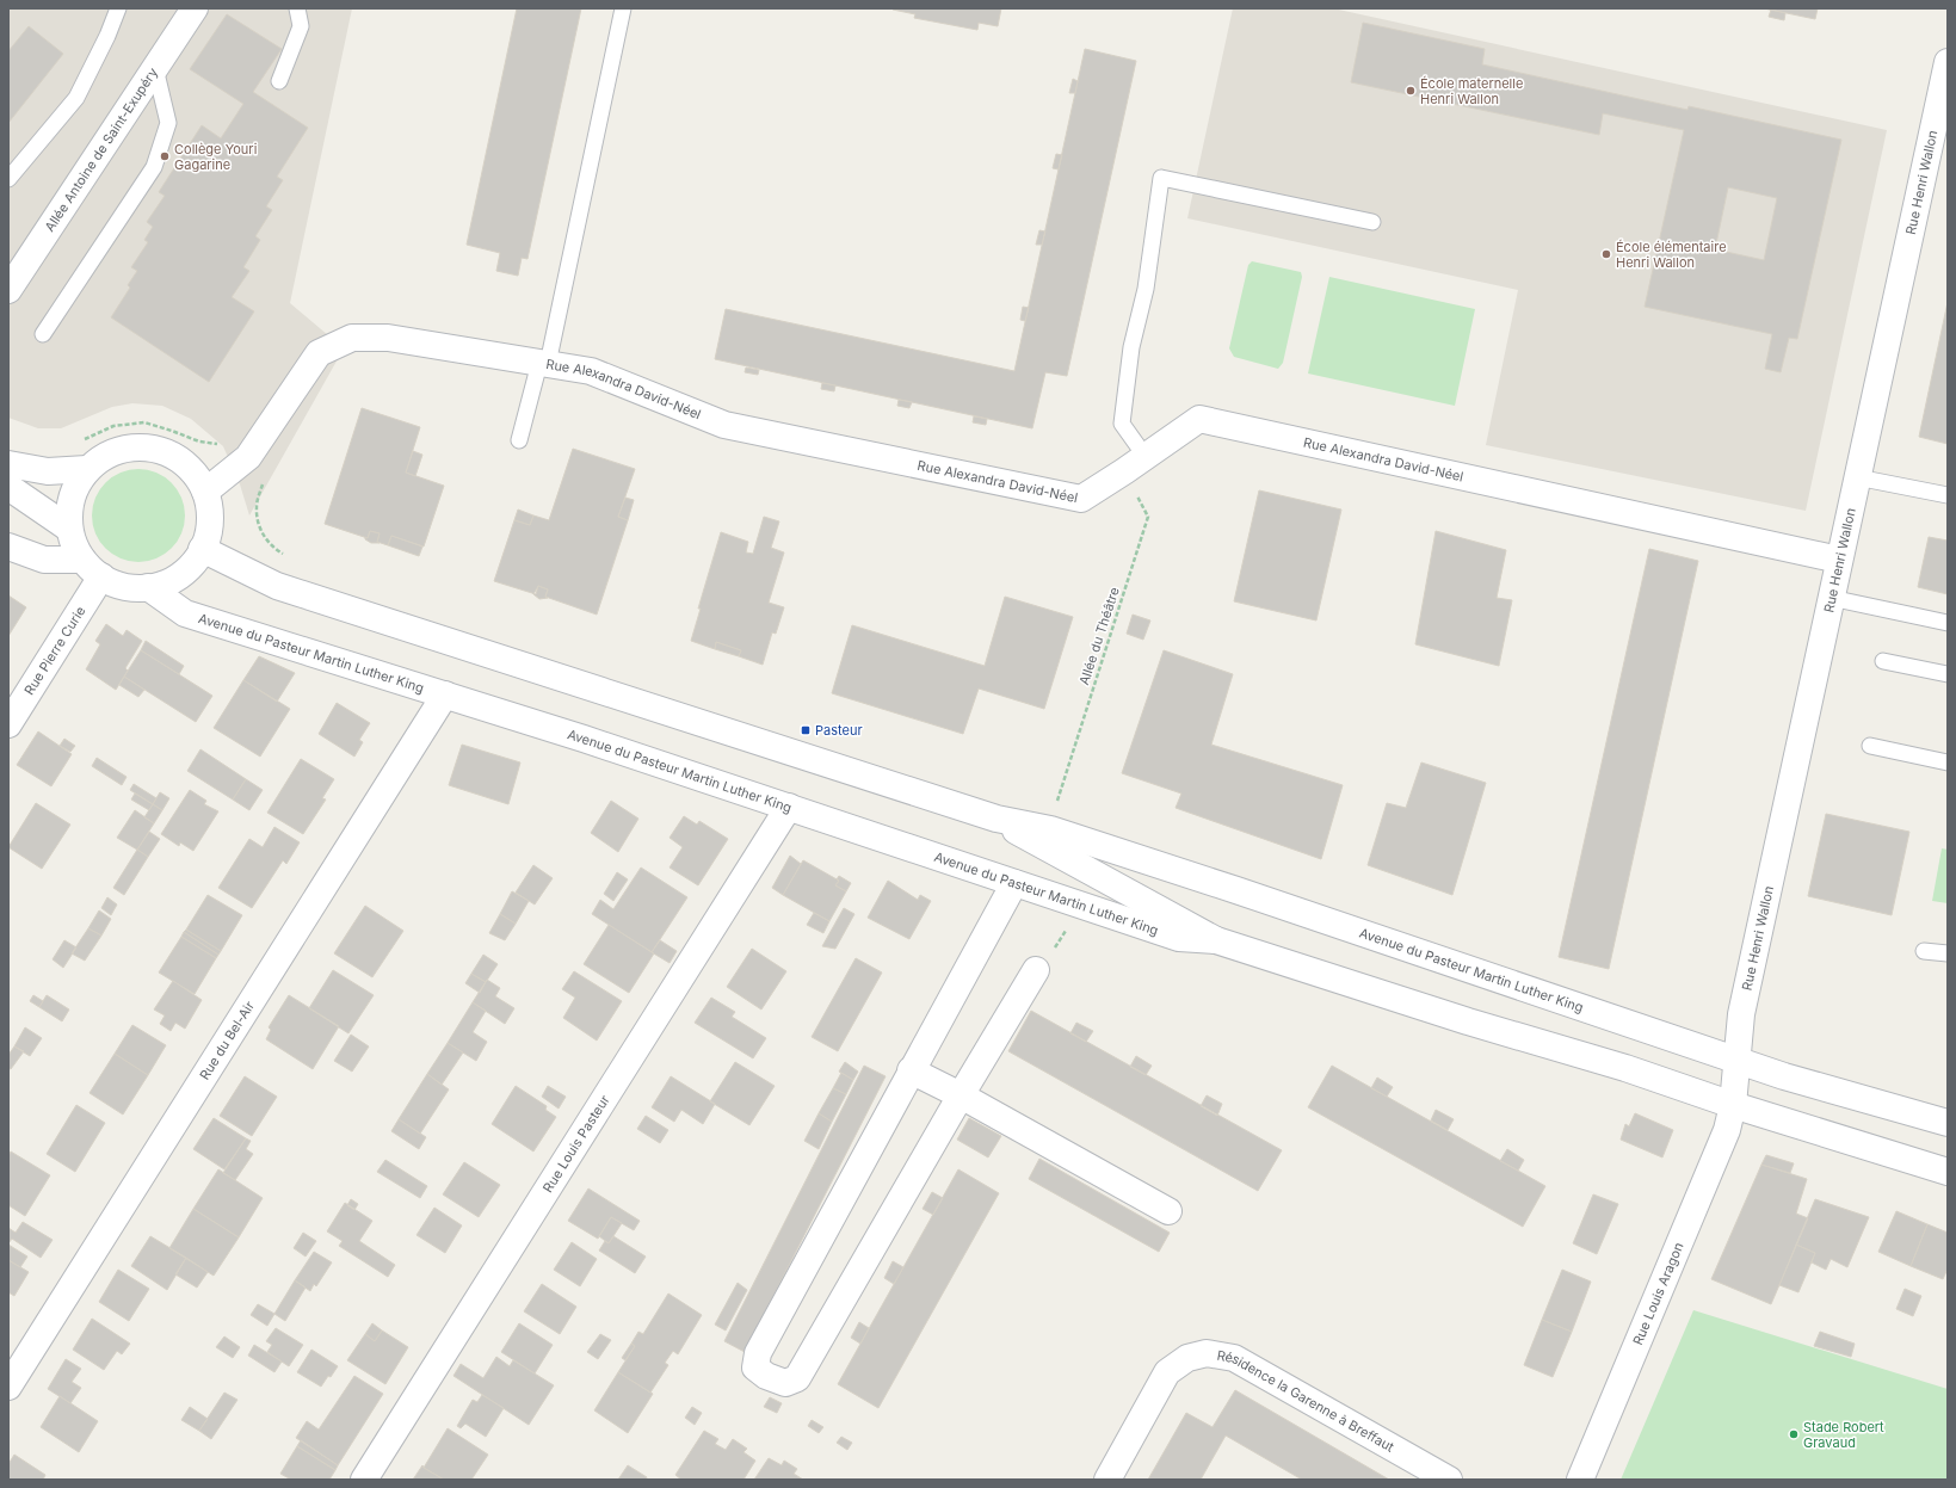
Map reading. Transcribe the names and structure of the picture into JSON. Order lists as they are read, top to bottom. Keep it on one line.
{"streets":{"street":["Allée Antoine de Saint-Exupéry","Rue Henri Wallon","Rue Alexandra David-Néel","Rue Pierre Curie","Avenue du Pasteur Martin Luther King","Rue du Bel-Air","Rue Louis Pasteur","Rue Louis Aragon","Résidence la Garenne à Breffaut"],"path":["Allée du Théâtre"]},"crossings":[["Rue Henri Wallon","Rue Alexandra David-Néel"],["Rue Henri Wallon","Avenue du Pasteur Martin Luther King"],["Rue Henri Wallon","Rue Louis Aragon"],["Rue Alexandra David-Néel","Allée du Théâtre"],["Rue Alexandra David-Néel","Rue Pierre Curie"],["Rue Alexandra David-Néel","Avenue du Pasteur Martin Luther King"],["Rue Pierre Curie","Avenue du Pasteur Martin Luther King"],["Avenue du Pasteur Martin Luther King","Rue du Bel-Air"],["Avenue du Pasteur Martin Luther King","Rue Louis Pasteur"],["Avenue du Pasteur Martin Luther King","Rue Louis Aragon"]],"places":{"other":["École maternelle Henri Wallon","Collège Youri Gagarine","École élémentaire Henri Wallon","Stade Robert Gravaud"],"transit":["Pasteur"]}}
